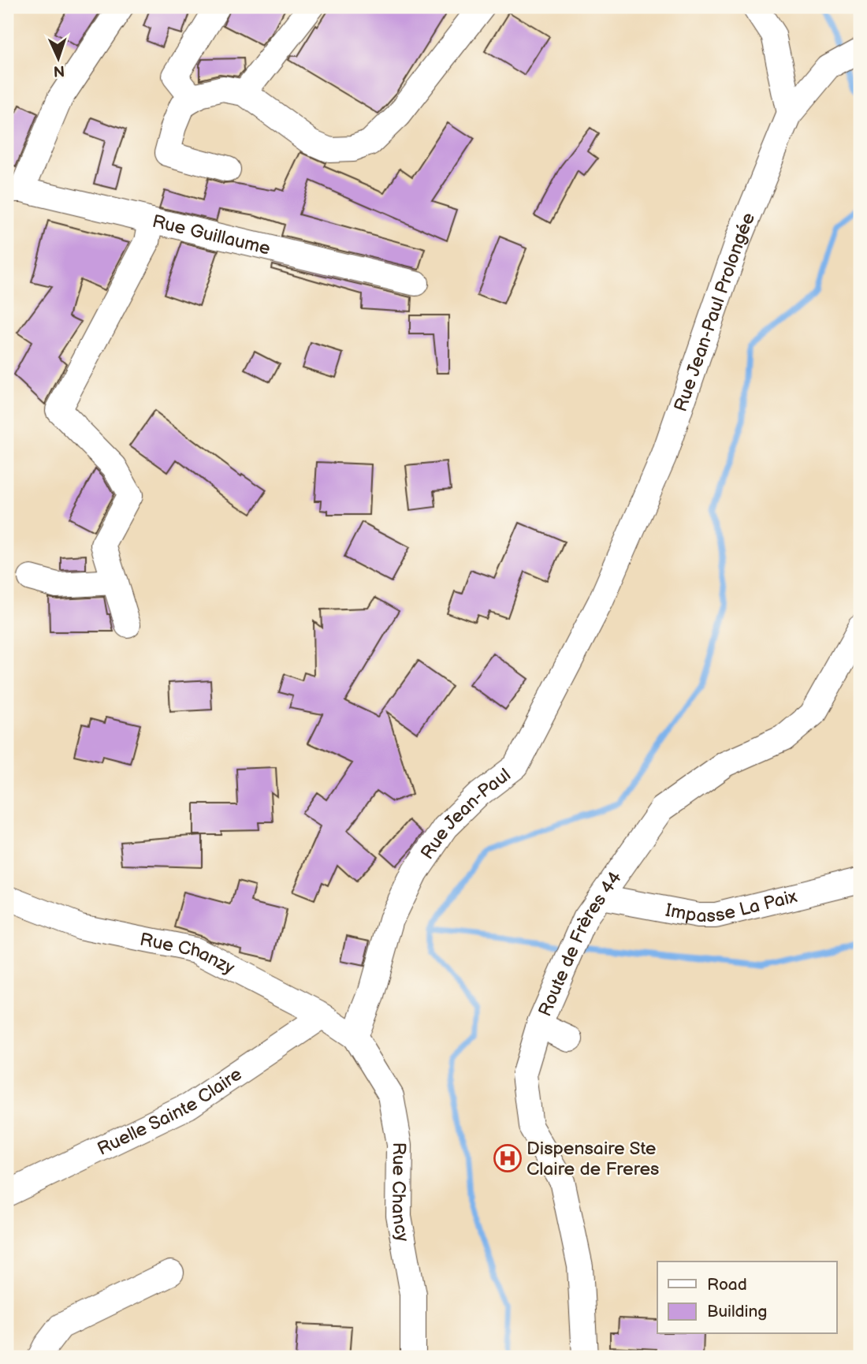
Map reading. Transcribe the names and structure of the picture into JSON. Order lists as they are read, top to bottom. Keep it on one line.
{"streets":{"street":["Rue Guillaume","Rue Jean-Paul Prolongée","Rue Jean-Paul","Impasse La Paix","Route de Frères 44","Rue Chanzy","Ruelle Sainte Claire","Rue Chancy"]},"crossings":[["Rue Jean-Paul Prolongée","Rue Jean-Paul"],["Rue Jean-Paul","Rue Chanzy"],["Rue Jean-Paul","Rue Chancy"],["Impasse La Paix","Route de Frères 44"],["Rue Chanzy","Ruelle Sainte Claire"],["Rue Chanzy","Rue Chancy"]],"places":{"hospital":["Dispensaire Ste Claire de Freres"]},"legend":["Road","Building"],"north":"bottom"}
